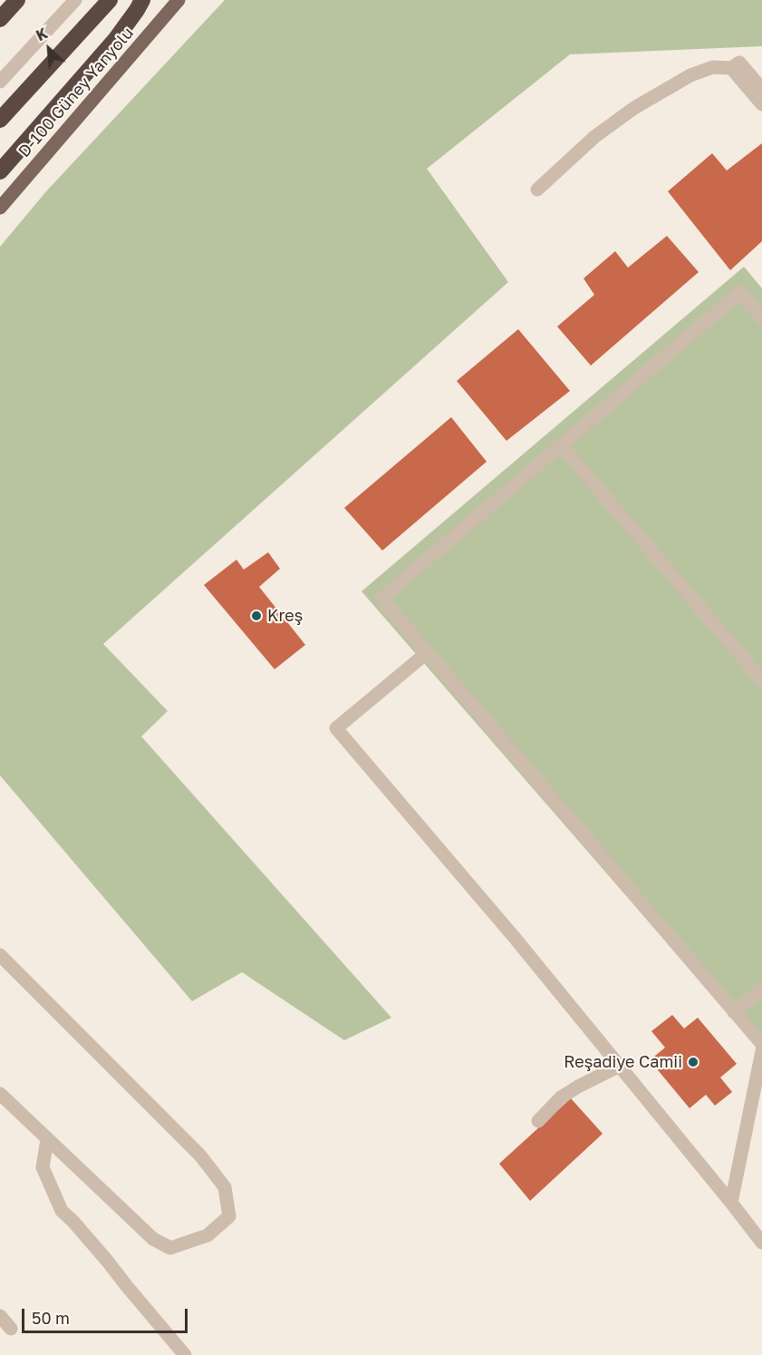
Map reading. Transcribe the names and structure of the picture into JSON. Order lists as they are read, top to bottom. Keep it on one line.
{"streets":{"main road":["D-100 Güney Yanyolu"]},"places":["Kreş","Reşadiye Camii"],"scale_bar":"50 m","north":"top left"}
